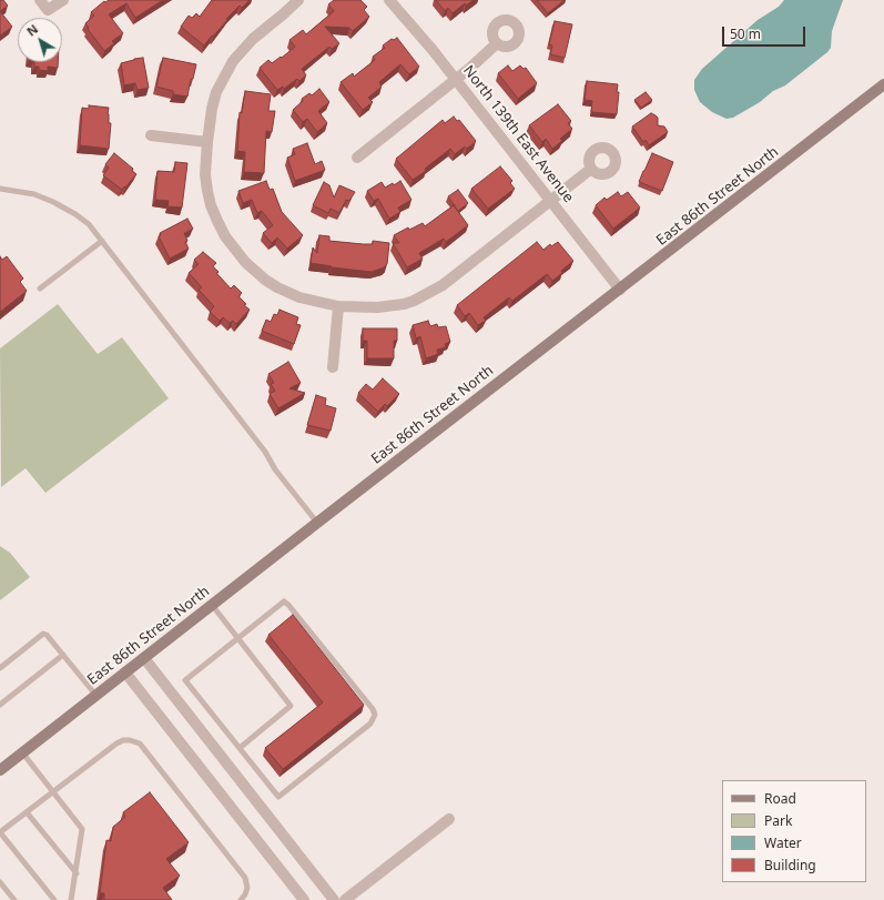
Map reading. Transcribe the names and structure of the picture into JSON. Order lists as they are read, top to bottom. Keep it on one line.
{"streets":{"main road":["East 86th Street North"],"street":["North 139th East Avenue"]},"crossings":[["North 139th East Avenue","East 86th Street North"]],"legend":["Road","Park","Water","Building"],"scale_bar":"50 m","north":"top left"}
